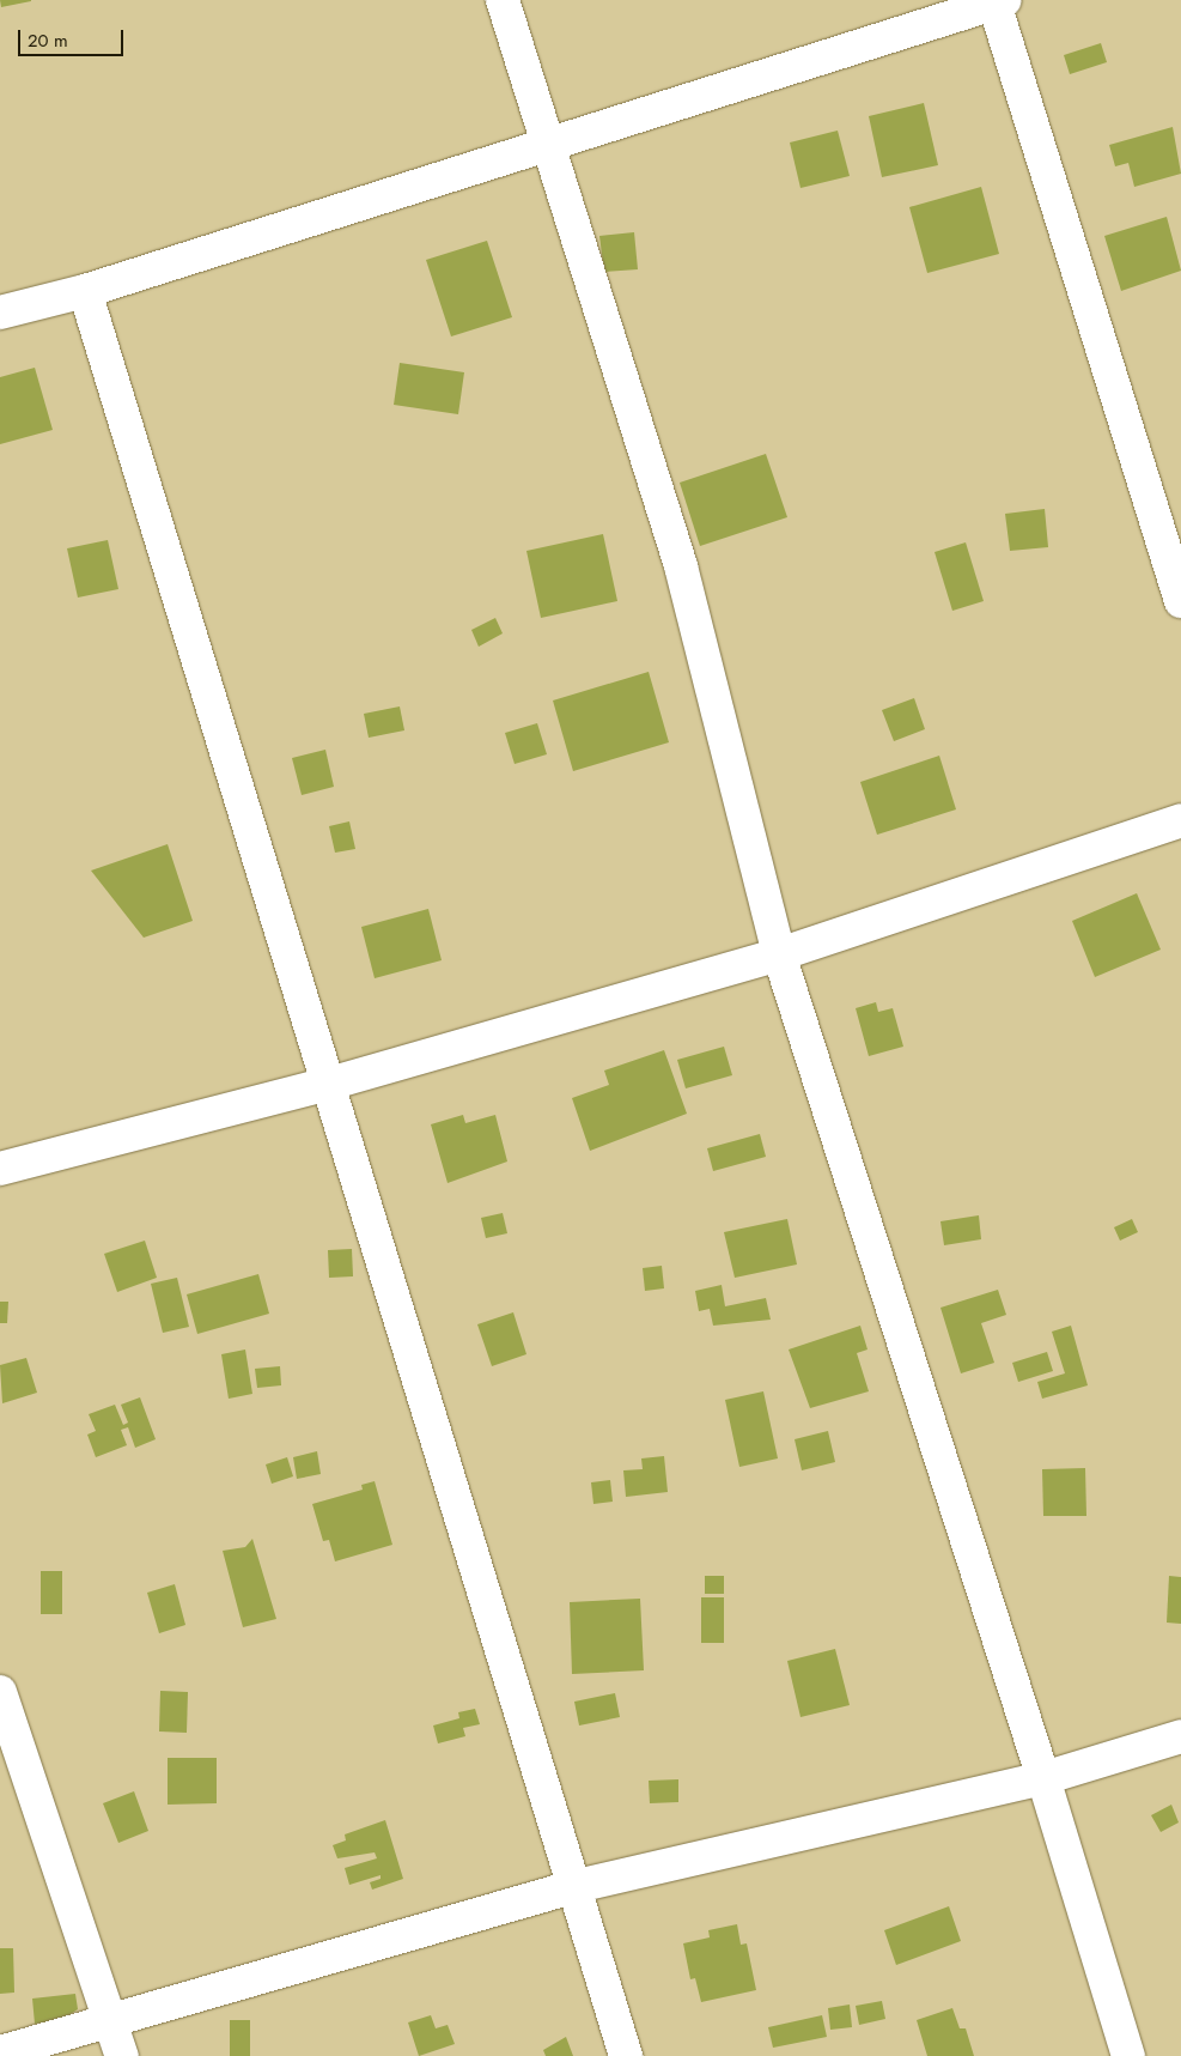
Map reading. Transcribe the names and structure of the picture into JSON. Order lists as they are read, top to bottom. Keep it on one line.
{"scale_bar":"20 m"}
